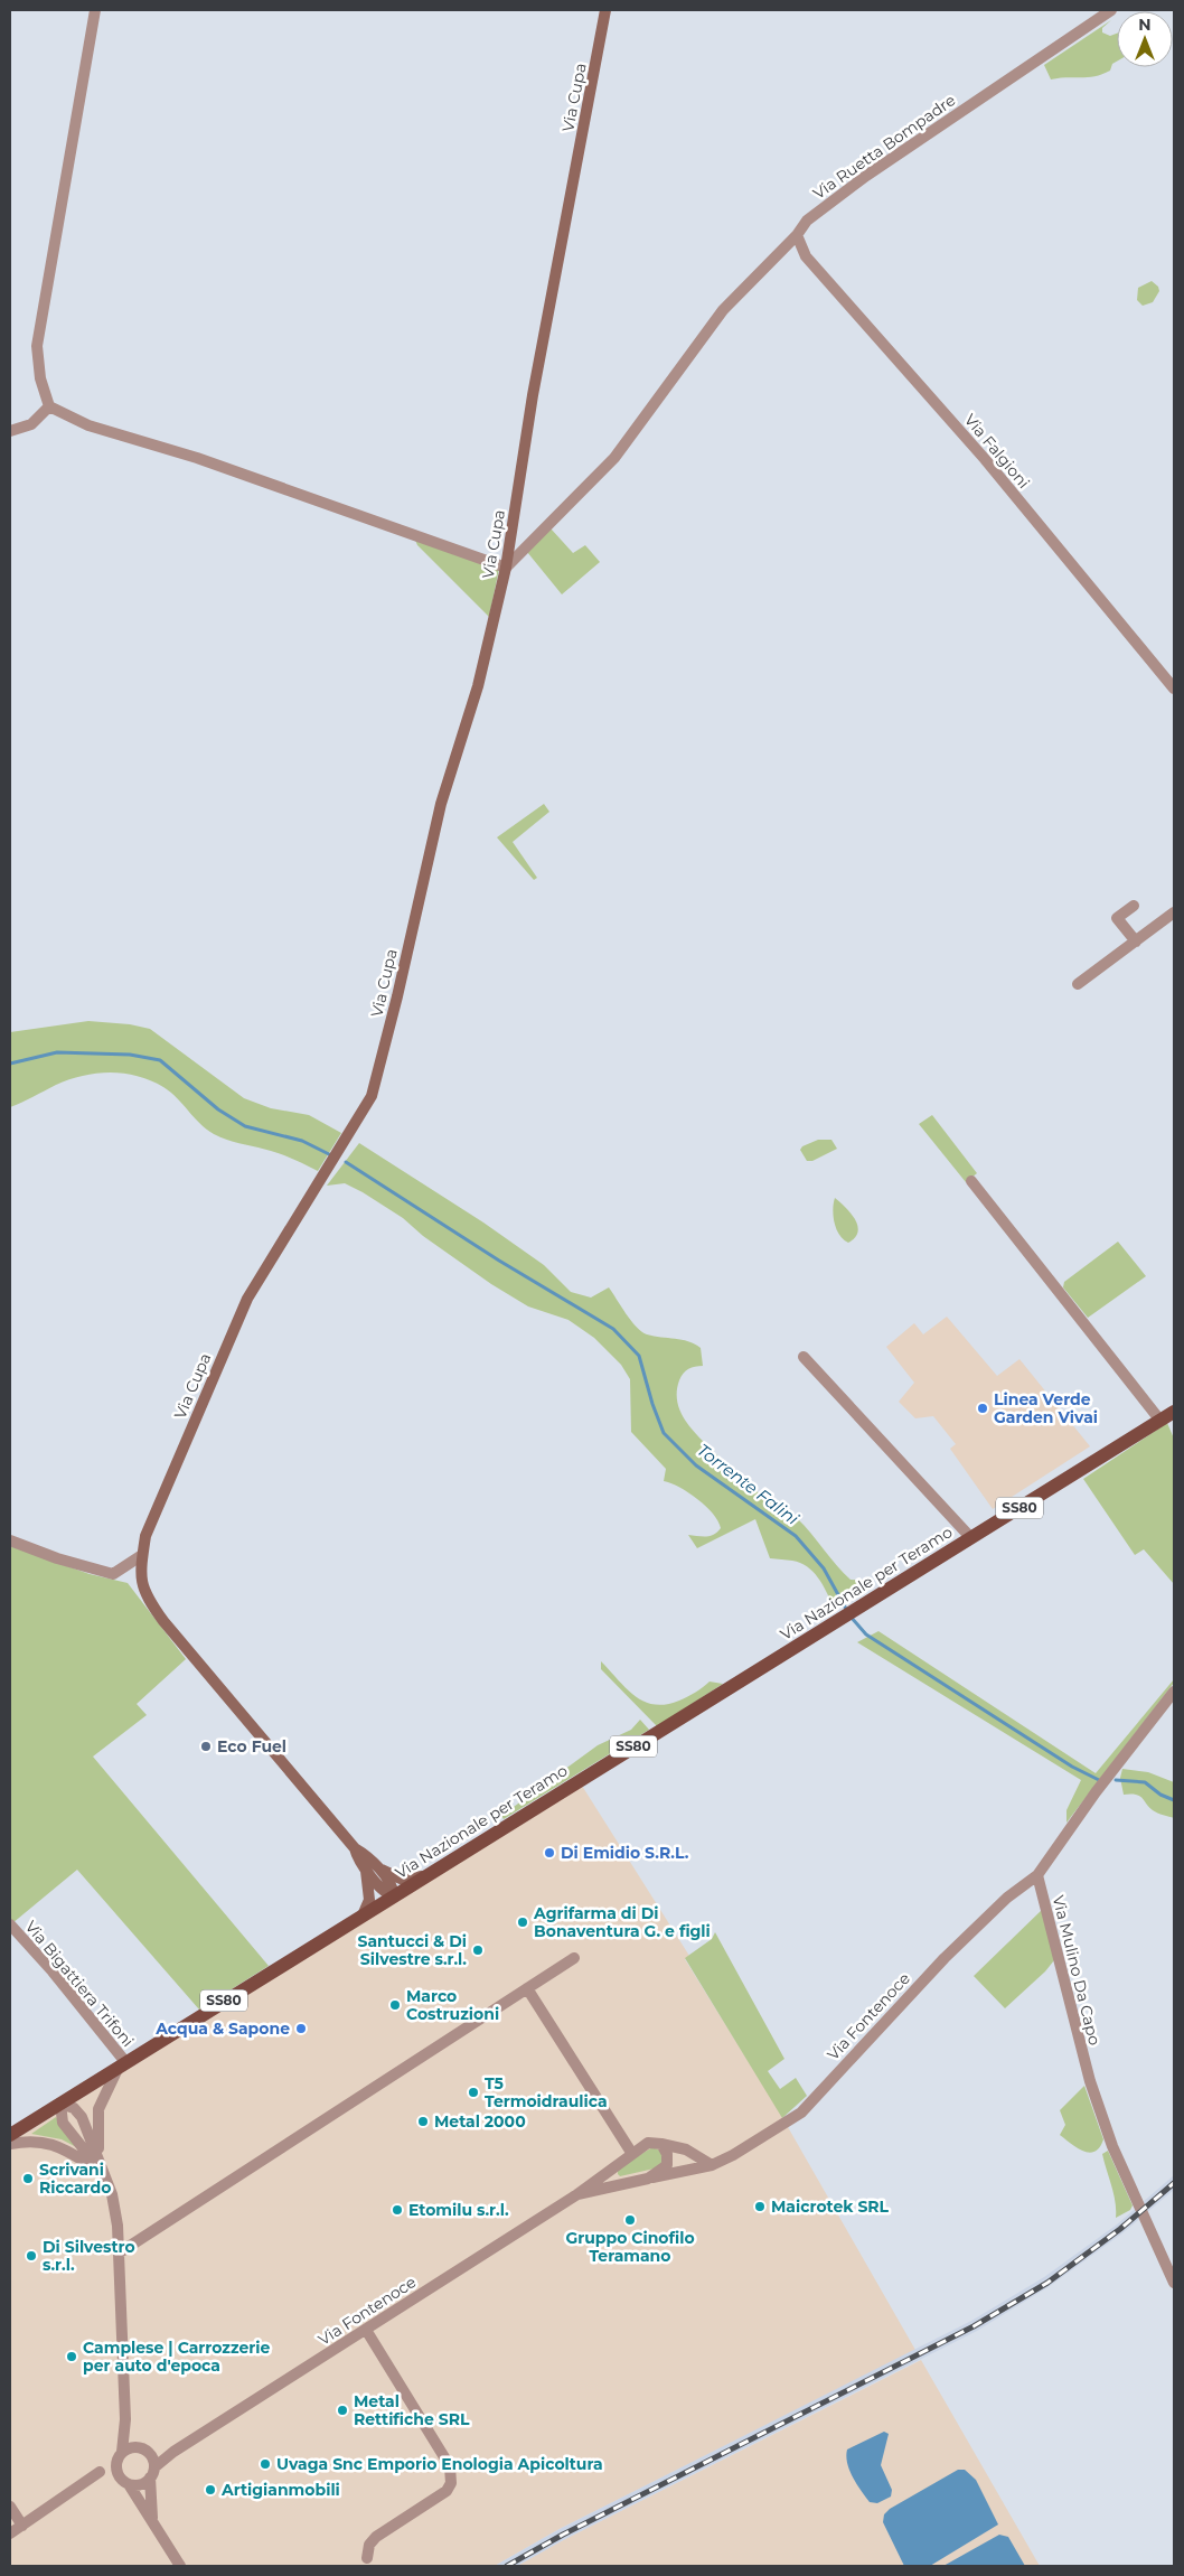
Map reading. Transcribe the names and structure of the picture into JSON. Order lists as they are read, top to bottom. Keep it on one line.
{"streets":{"main road":["SS80","Via Nazionale per Teramo"],"street":["Via Cupa","Via Ruetta Bompadre","Via Falgioni","Via Mulino Da Capo","Via Bigattiera Trifoni","Via Fontenoce"]},"crossings":[["Via Cupa","Via Ruetta Bompadre"],["Via Cupa","Via Nazionale per Teramo"],["Via Ruetta Bompadre","Via Falgioni"],["Via Nazionale per Teramo","Via Bigattiera Trifoni"],["Via Mulino Da Capo","Via Fontenoce"]],"water":["Torrente Falini"],"places":["Linea Verde Garden Vivai","Eco Fuel","Di Emidio S.R.L.","Agrifarma di Di Bonaventura G. e figli","Santucci & Di Silvestre s.r.l.","Marco Costruzioni","Acqua & Sapone","T5 Termoidraulica","Metal 2000","Scrivani Riccardo","Maicrotek SRL","Etomilu s.r.l.","Gruppo Cinofilo Teramano","Di Silvestro s.r.l.","Camplese | Carrozzerie per auto d'epoca","Metal Rettifiche SRL","Uvaga Snc Emporio Enologia Apicoltura","Artigianmobili"],"north":"top"}
